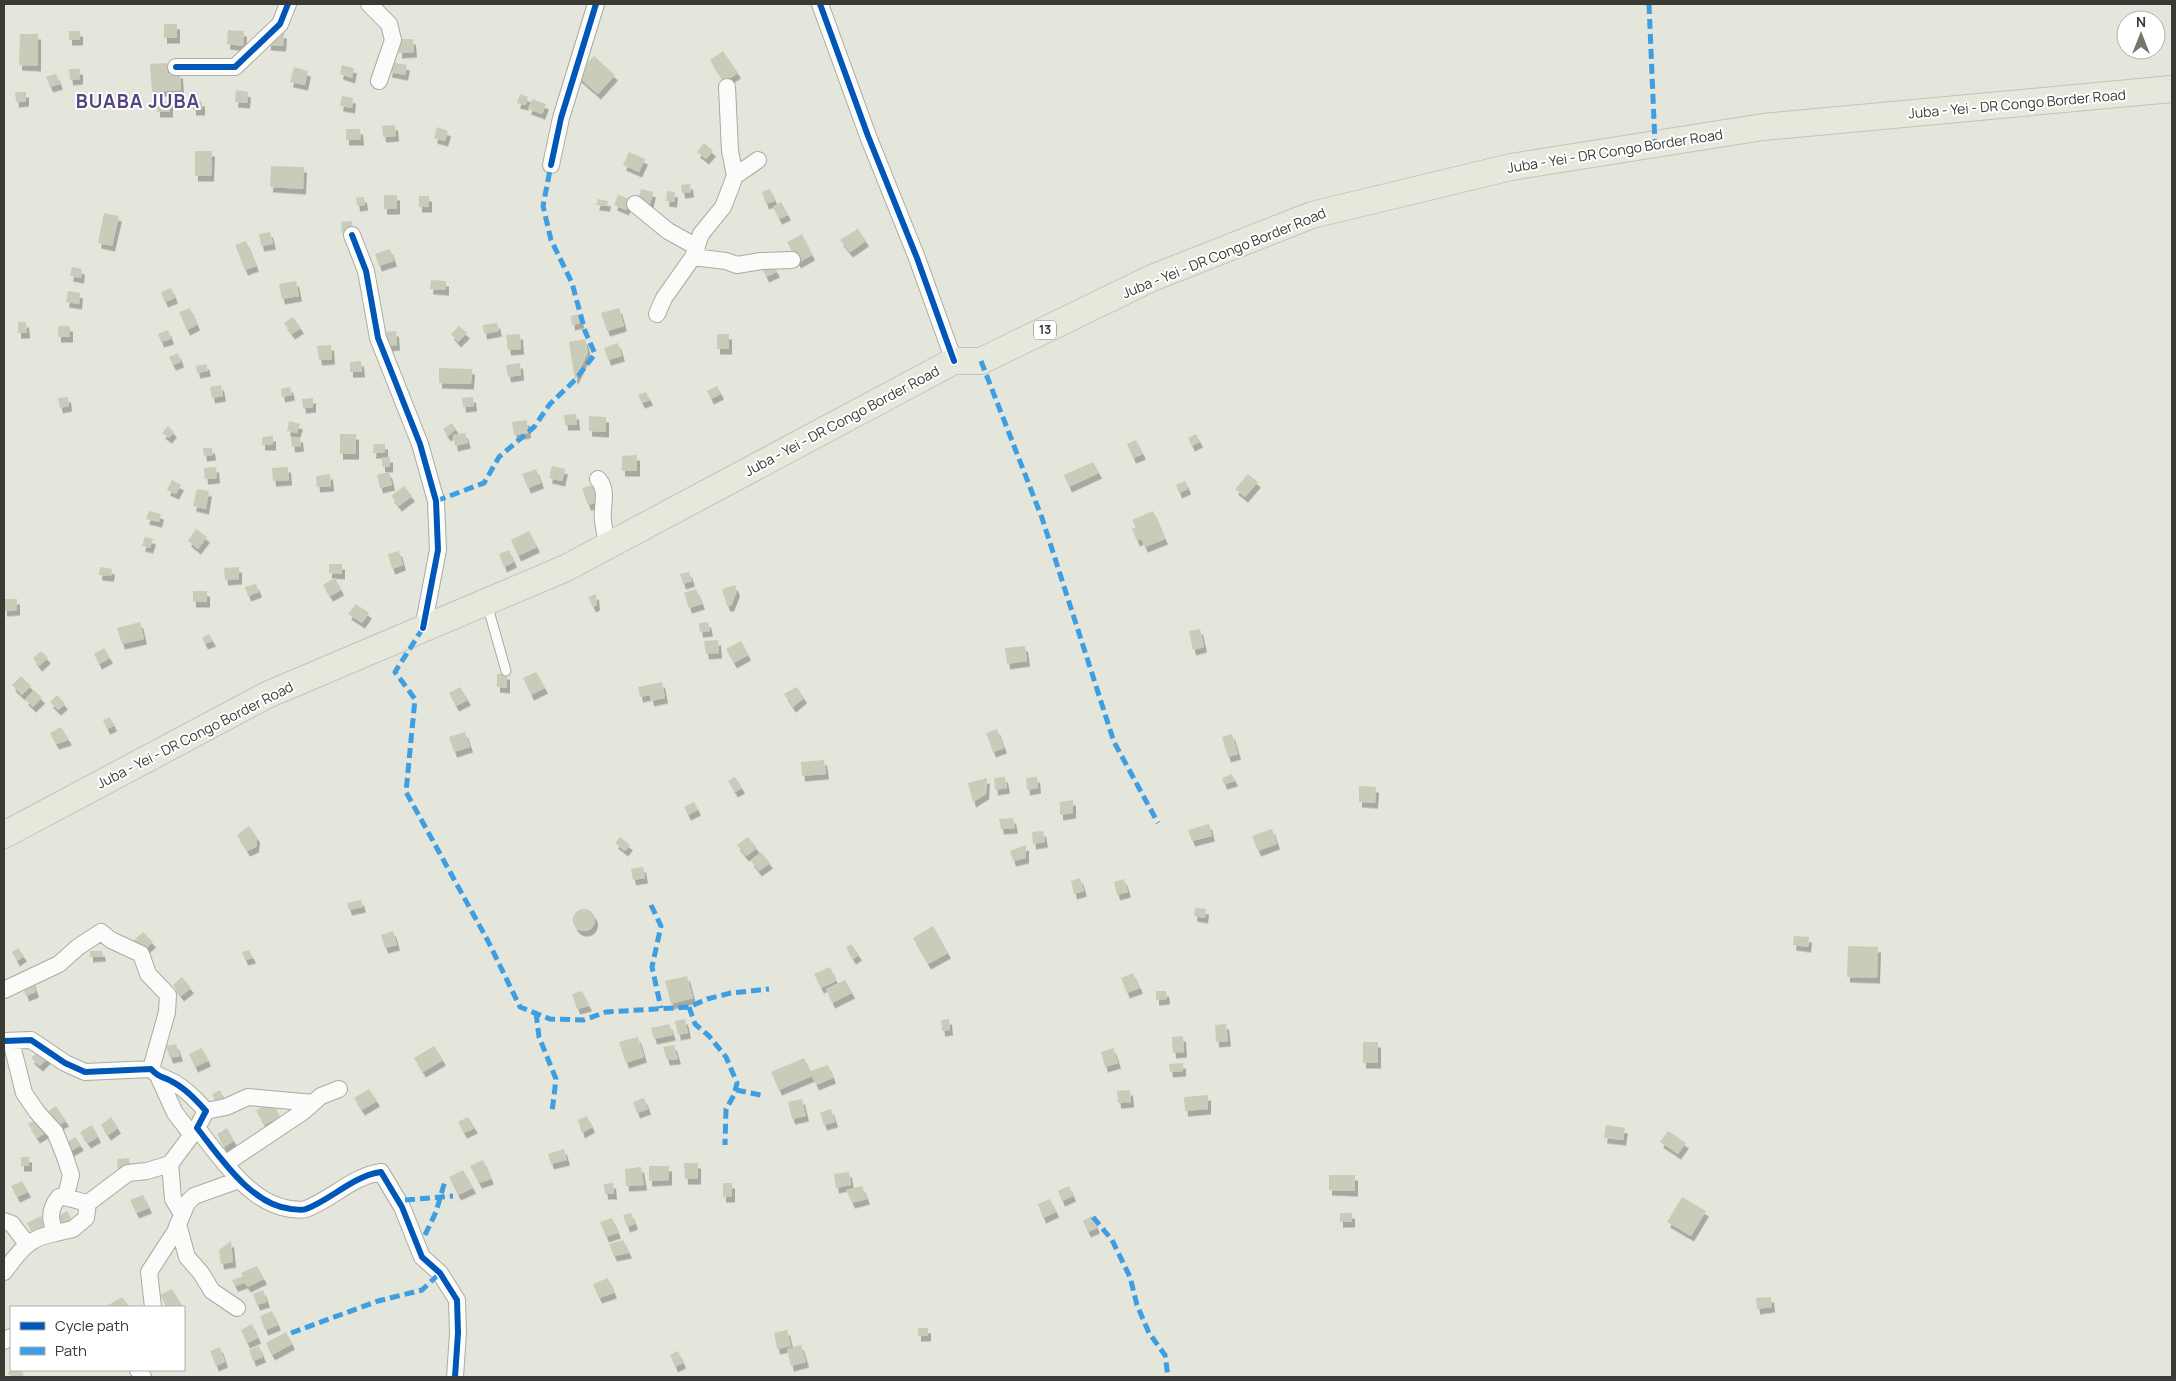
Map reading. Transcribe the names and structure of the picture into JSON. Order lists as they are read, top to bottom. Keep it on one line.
{"streets":{"main road":["Juba - Yei - DR Congo Border Road","13"]},"districts":["BUABA JUBA"],"legend":["Cycle path","Path"],"north":"top"}
